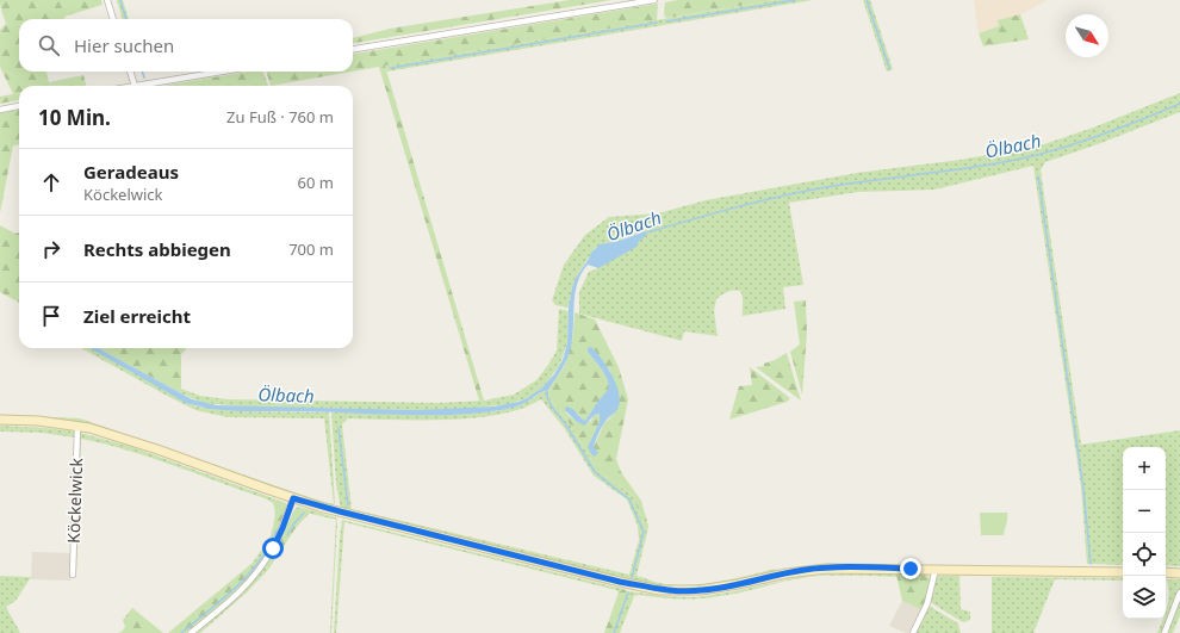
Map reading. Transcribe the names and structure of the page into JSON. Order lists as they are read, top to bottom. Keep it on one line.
{"streets":{"street":["Köckelwick"]},"water":["Ölbach"],"north":"bottom right","page":{"search":"Hier suchen","heading":["10 Min.","Zu Fuß · 760 m"],"list":[["Geradeaus","Köckelwick","60 m"],["Rechts abbiegen","700 m"],"Ziel erreicht"],"map_buttons":["+","−"]}}
